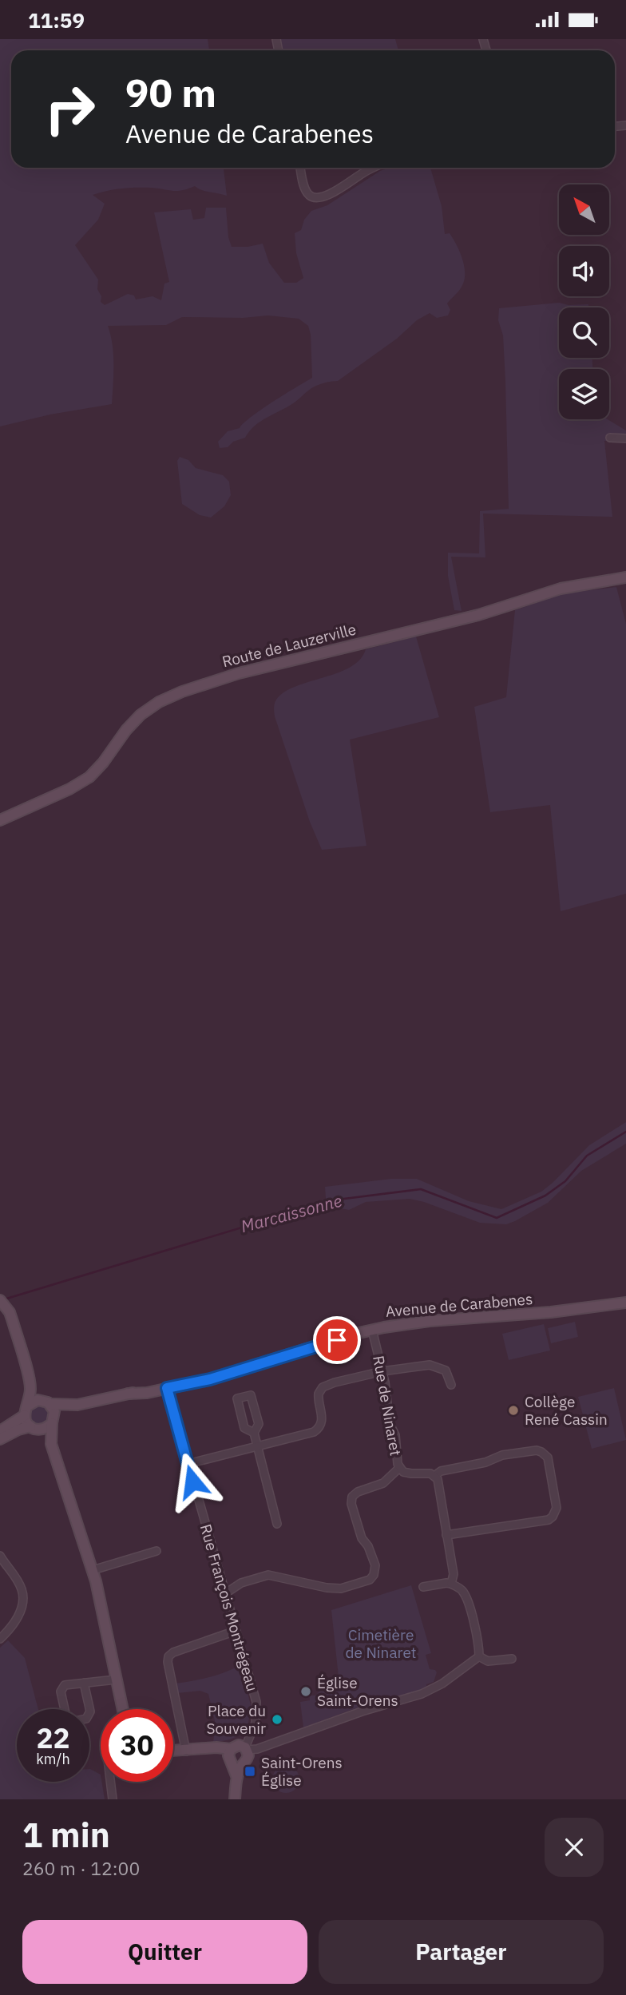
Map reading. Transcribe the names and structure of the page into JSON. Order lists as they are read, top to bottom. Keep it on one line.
{"streets":{"street":["Route de Lauzerville","Avenue de Carabenes","Rue de Ninaret","Rue François Montrégeau"]},"crossings":[["Avenue de Carabenes","Rue de Ninaret"],["Avenue de Carabenes","Rue François Montrégeau"]],"water":["Marcaissonne"],"parks":["Cimetière de Ninaret"],"places":{"other":["Collège René Cassin","Église Saint-Orens","Place du Souvenir"],"transit":["Saint-Orens Église"]},"north":"top left","page":{"status":"11:59","turn":["90 m","Avenue de Carabenes"],"speed":"22 km/h","limit":"30","heading":["1 min","260 m · 12:00"],"buttons":["Quitter","Partager"]}}
